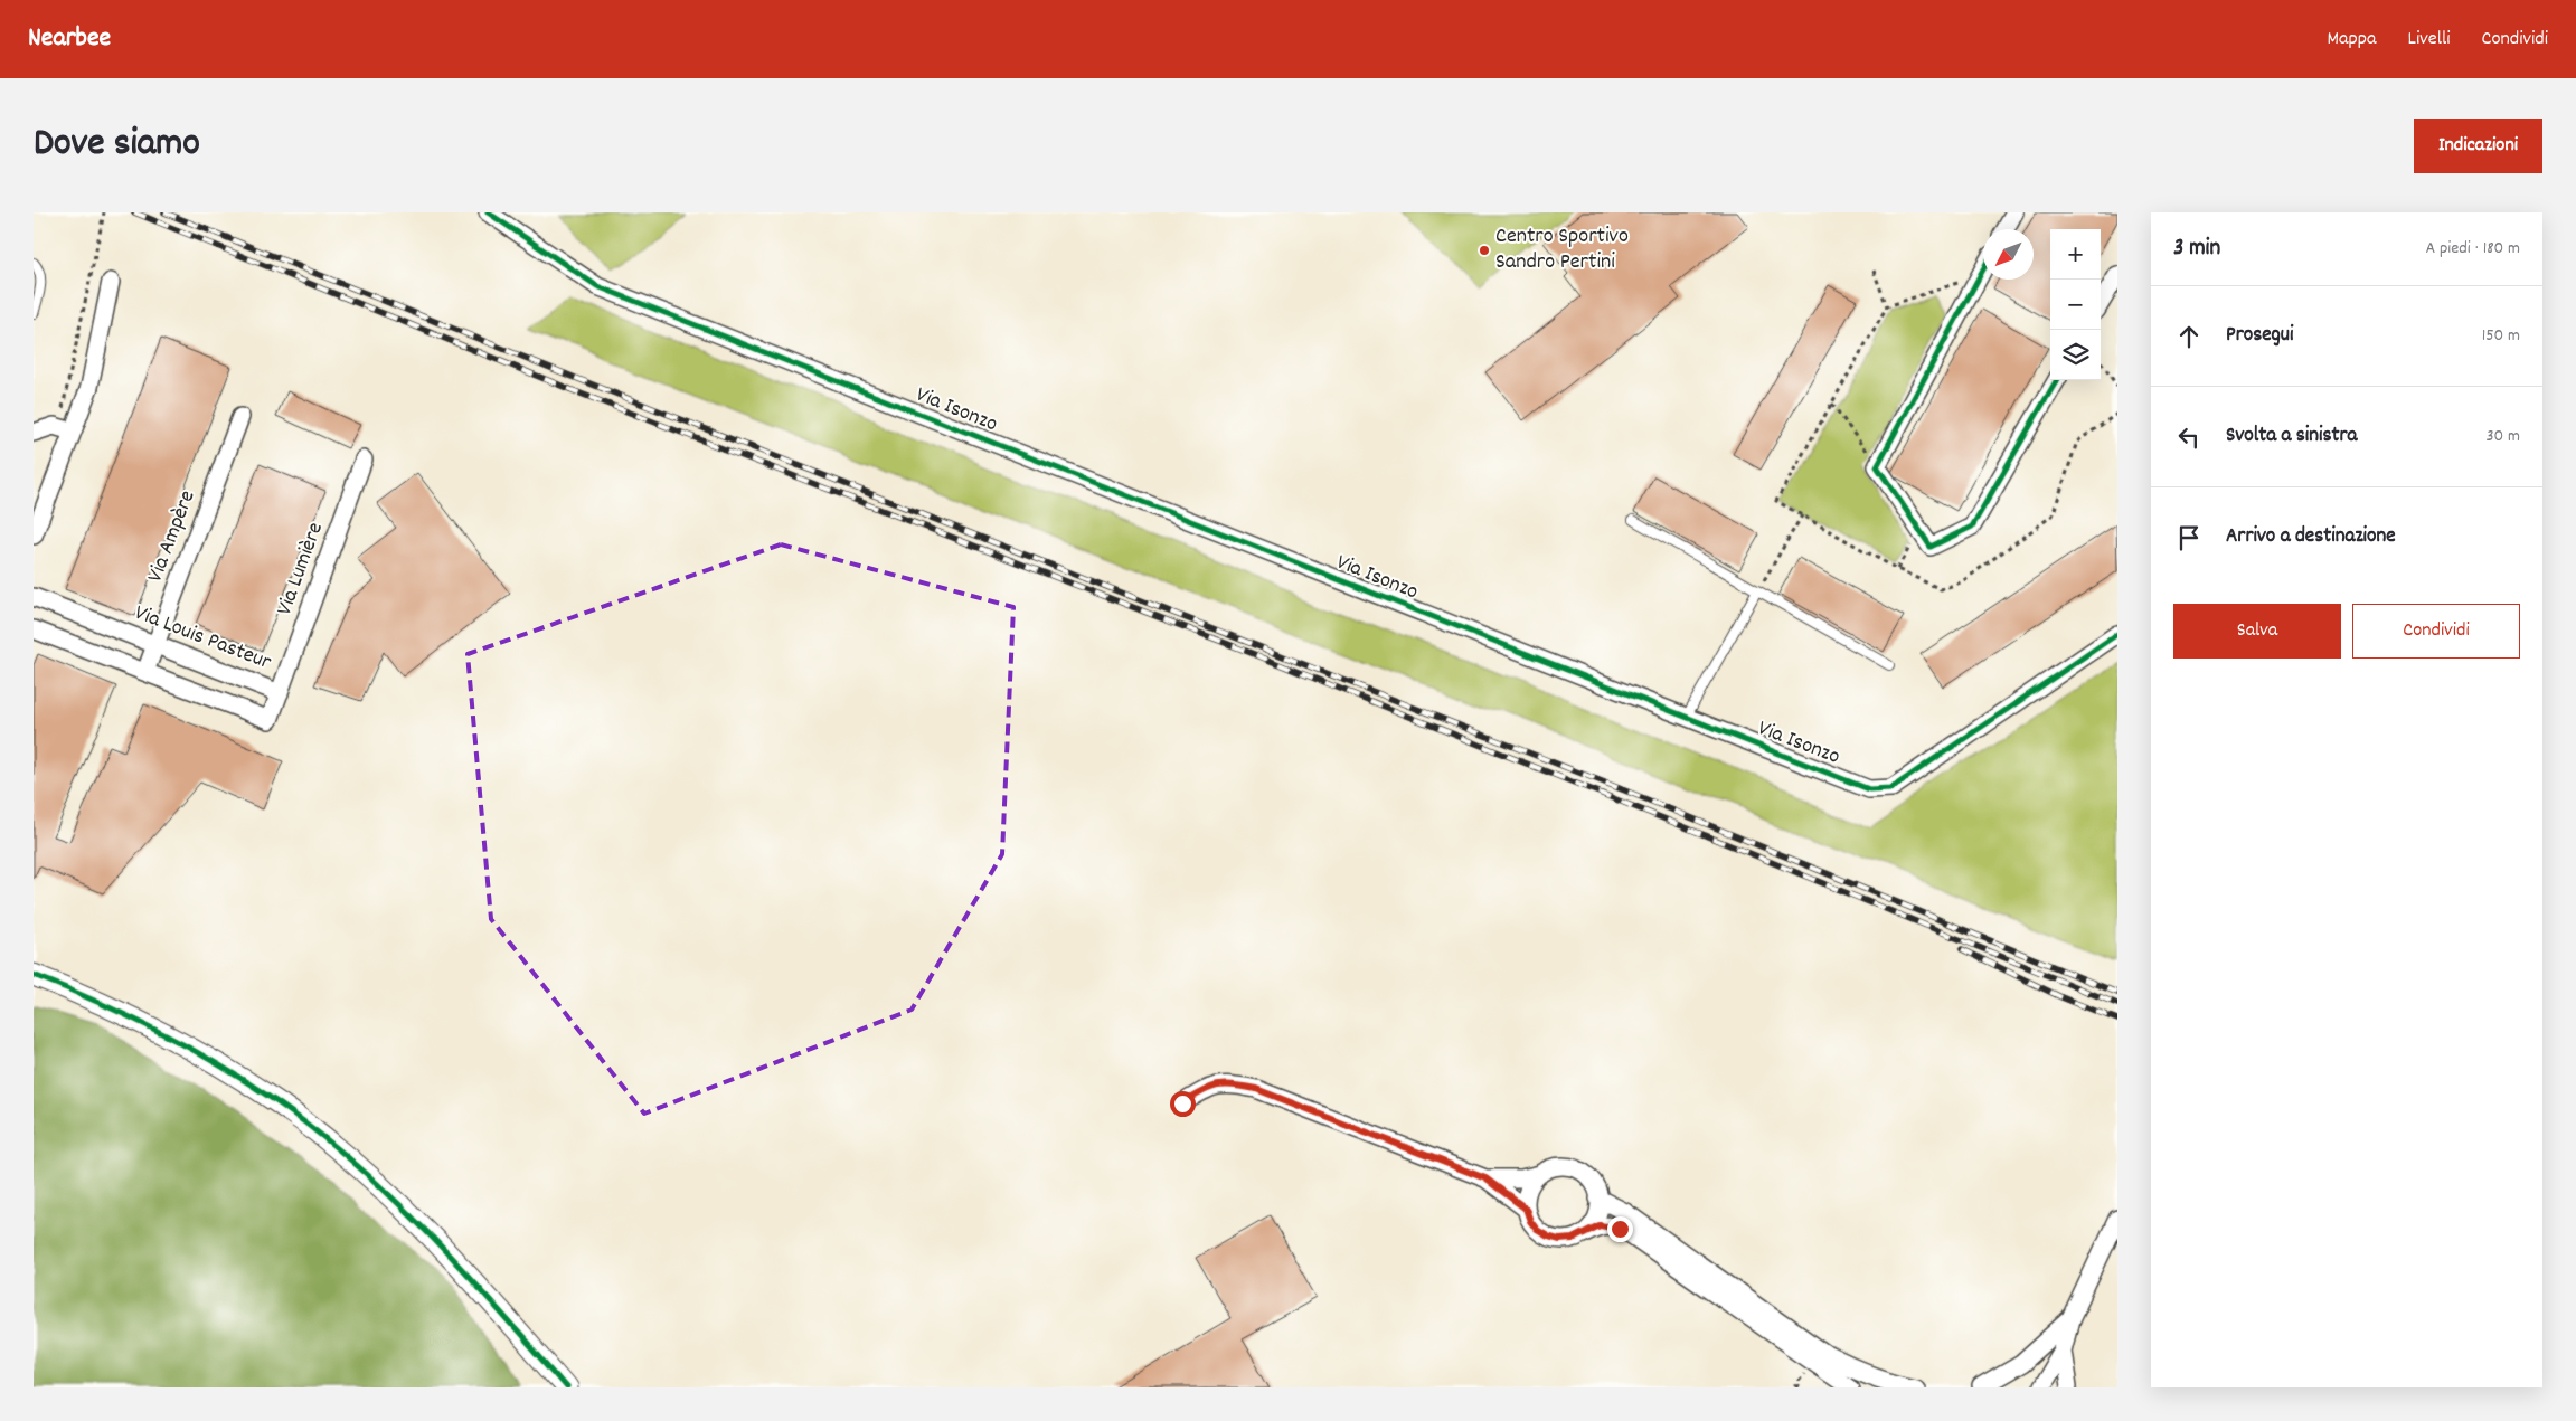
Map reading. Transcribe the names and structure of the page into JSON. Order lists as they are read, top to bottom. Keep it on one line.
{"streets":{"street":["Via Isonzo","Via Ampère","Via Lumière","Via Louis Pasteur"]},"crossings":[["Via Ampère","Via Louis Pasteur"],["Via Lumière","Via Louis Pasteur"]],"places":["Centro Sportivo Sandro Pertini"],"north":"bottom left","page":{"header":"Nearbee","nav":["Mappa","Livelli","Condividi"],"title":"Dove siamo","buttons":["Indicazioni",["Salva","Condividi"]],"heading":["3 min","A piedi · 180 m"],"map_buttons":["+","−"],"list":[["Prosegui","150 m"],["Svolta a sinistra","30 m"],"Arrivo a destinazione"]}}
